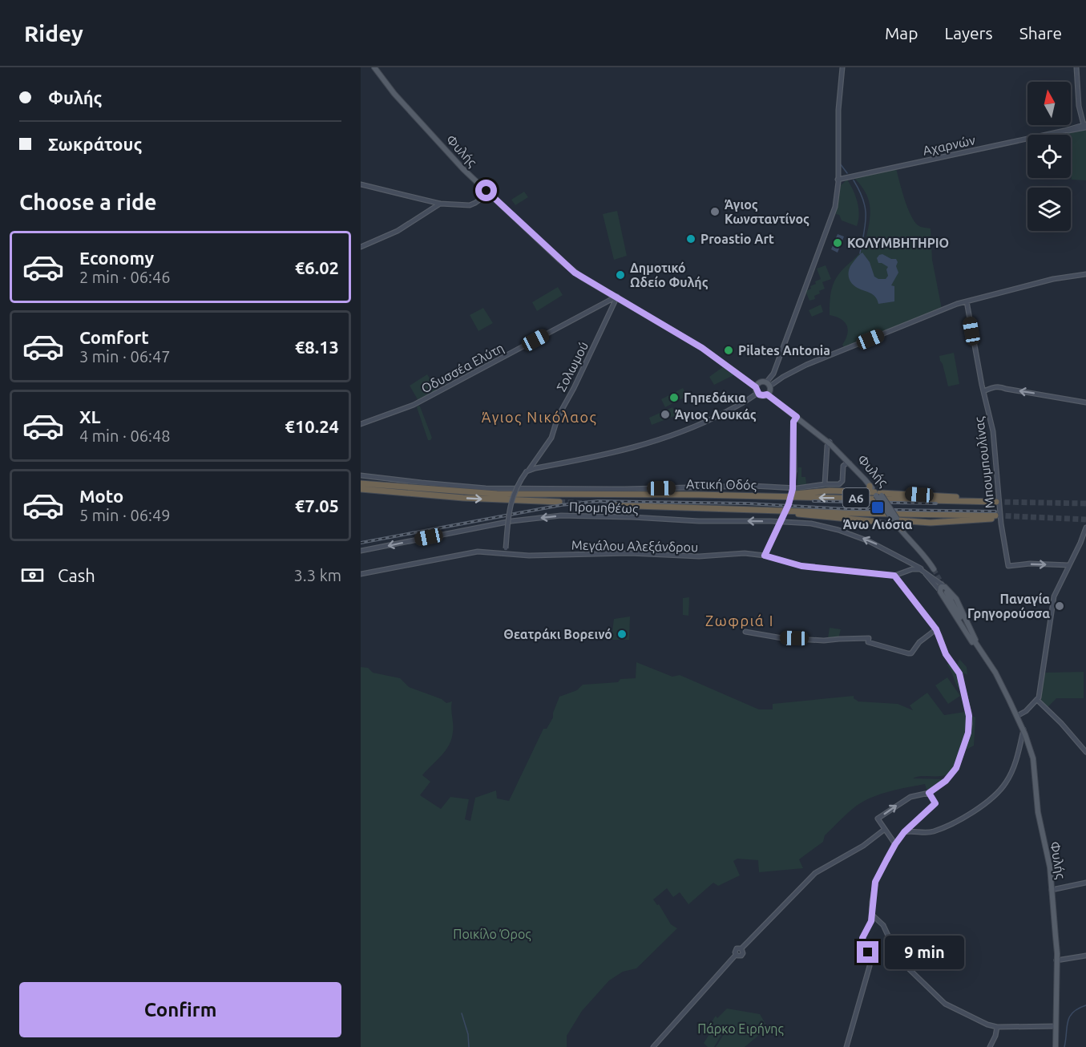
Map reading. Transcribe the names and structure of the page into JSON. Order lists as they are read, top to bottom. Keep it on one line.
{"streets":{"highway":["Αττική Οδός","Α6"],"main road":["Φυλής"],"street":["Αχαρνών","Σολωμού","Οδυσσέα Ελύτη","Μπουμπουλίνας","Προμηθέως","Μεγάλου Αλεξάνδρου"]},"crossings":[["Φυλής","Σολωμού"],["Φυλής","Οδυσσέα Ελύτη"],["Σολωμού","Οδυσσέα Ελύτη"],["Σολωμού","Μεγάλου Αλεξάνδρου"],["Προμηθέως","Μεγάλου Αλεξάνδρου"]],"one_way":["Μπουμπουλίνας","Προμηθέως"],"districts":["Άγιος Νικόλαος","Ζωφριά Ι"],"parks":["Ποικίλο Όρος","Πάρκο Ειρήνης"],"places":{"other":["Άγιος Κωνσταντίνος","Proastio Art","ΚΟΛΥΜΒΗΤΗΡΙΟ","Δημοτικό Ωδείο Φυλής","Pilates Antonia","Γηπεδάκια","Άγιος Λουκάς","Παναγία Γρηγορούσσα","Θεατράκι Βορεινό"],"transit":["Άνω Λιόσια"]},"north":"top","page":{"header":"Ridey","nav":["Map","Layers","Share"],"banner":["Φυλής","Σωκράτους"],"heading":"Choose a ride","list":[{"name":"Economy","note":"2 min · 06:46","value":"€6.02"},{"name":"Comfort","note":"3 min · 06:47","value":"€8.13"},{"name":"XL","note":"4 min · 06:48","value":"€10.24"},{"name":"Moto","note":"5 min · 06:49","value":"€7.05"}],"pay":["Cash","3.3 km"],"bubble":"9 min","buttons":"Confirm"}}
